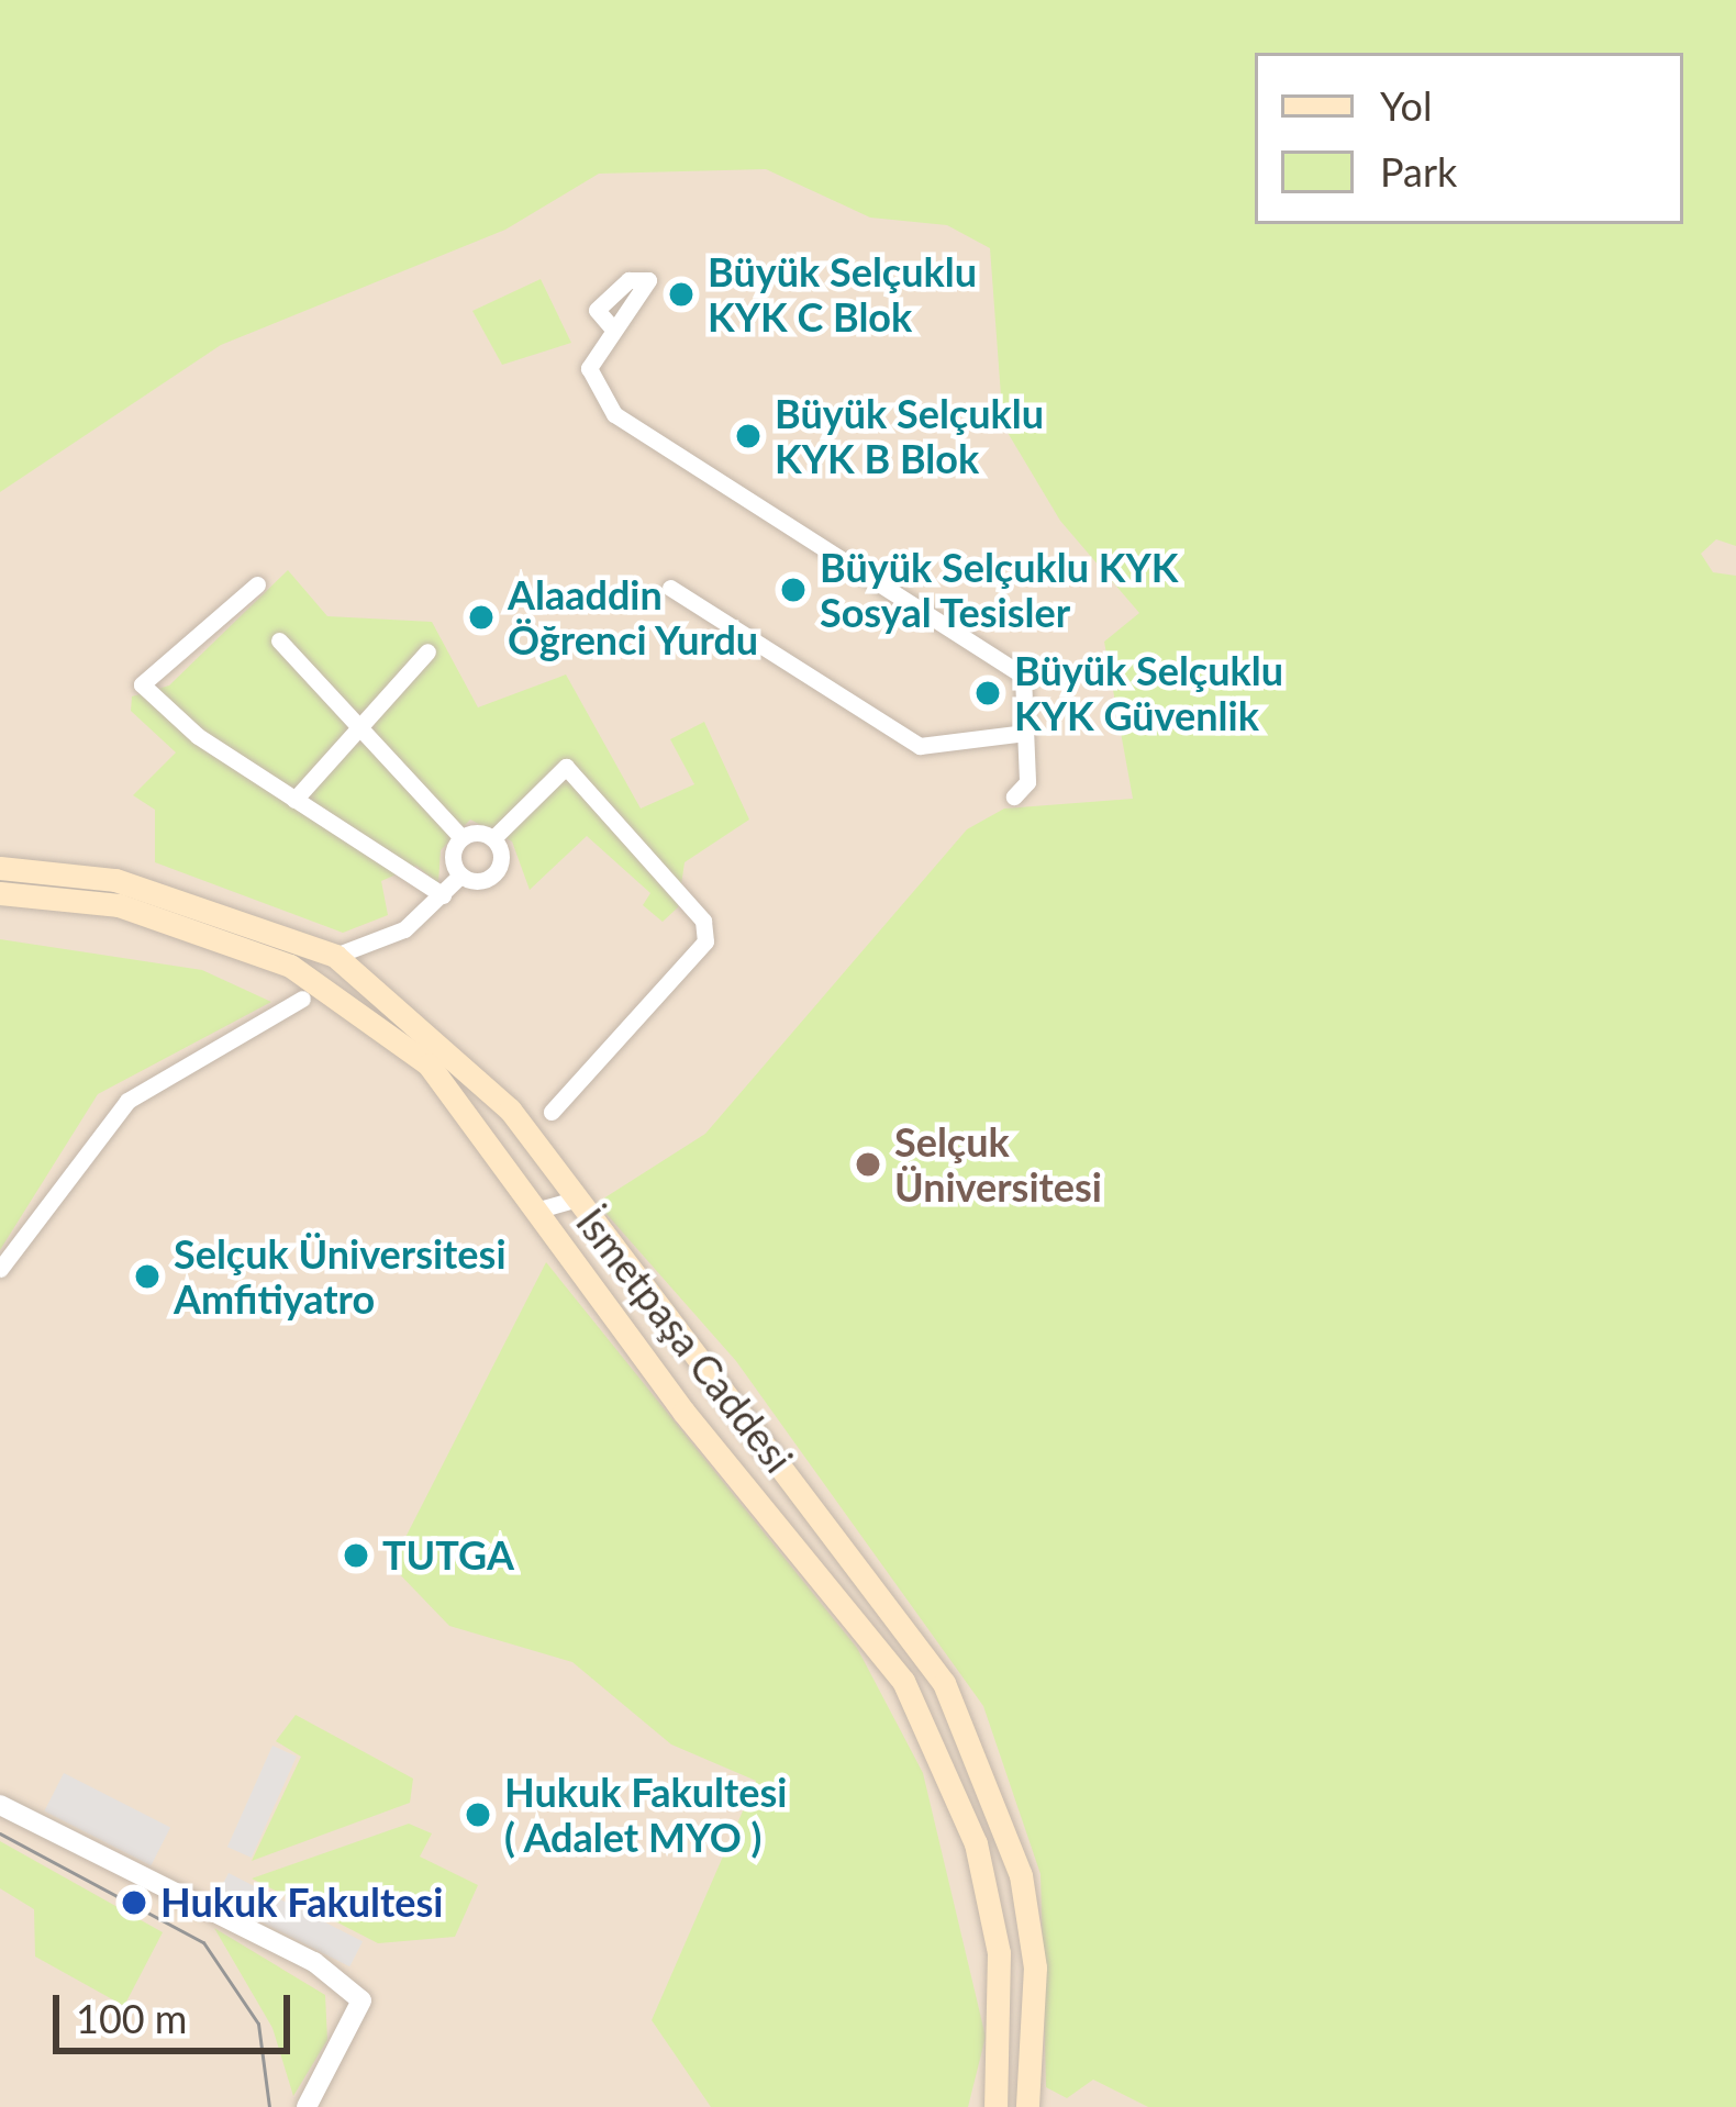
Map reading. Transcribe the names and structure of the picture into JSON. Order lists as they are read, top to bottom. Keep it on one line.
{"streets":{"main road":["İsmetpaşa Caddesi"]},"places":["Büyük Selçuklu KYK C Blok","Büyük Selçuklu KYK B Blok","Büyük Selçuklu KYK Sosyal Tesisler","Alaaddin Öğrenci Yurdu","Büyük Selçuklu KYK Güvenlik","Selçuk Üniversitesi","Selçuk Üniversitesi Amfitiyatro","TUTGA","Hukuk Fakultesi ( Adalet MYO )","Hukuk Fakultesi"],"legend":["Yol","Park"],"scale_bar":"100 m"}
